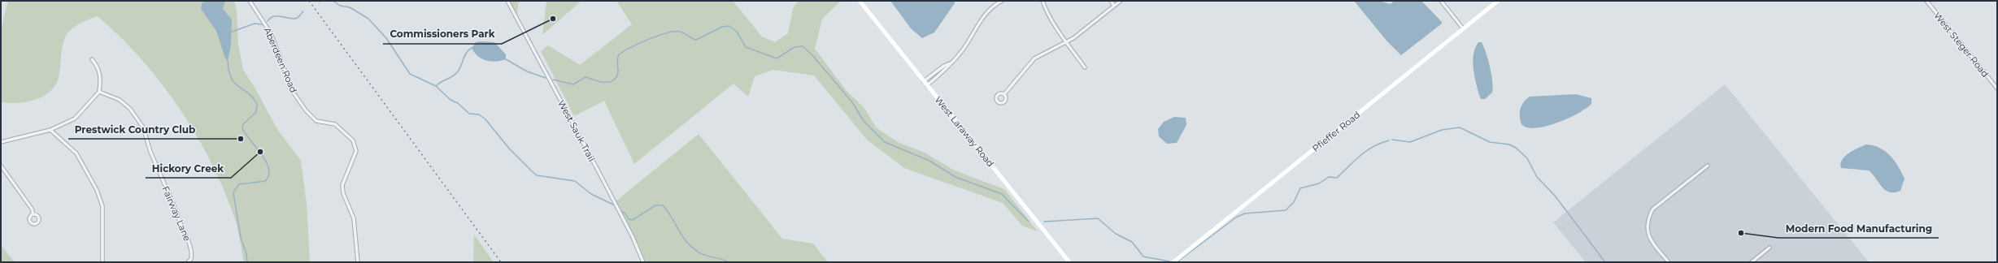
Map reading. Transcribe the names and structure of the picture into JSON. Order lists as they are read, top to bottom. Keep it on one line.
{"streets":{"street":["West Steger Road","Aberdeen Road","West Sauk Trail","West Laraway Road","Pfieffer Road","Fairway Lane"]},"places":["Commissioners Park","Prestwick Country Club","Hickory Creek","Modern Food Manufacturing"]}
